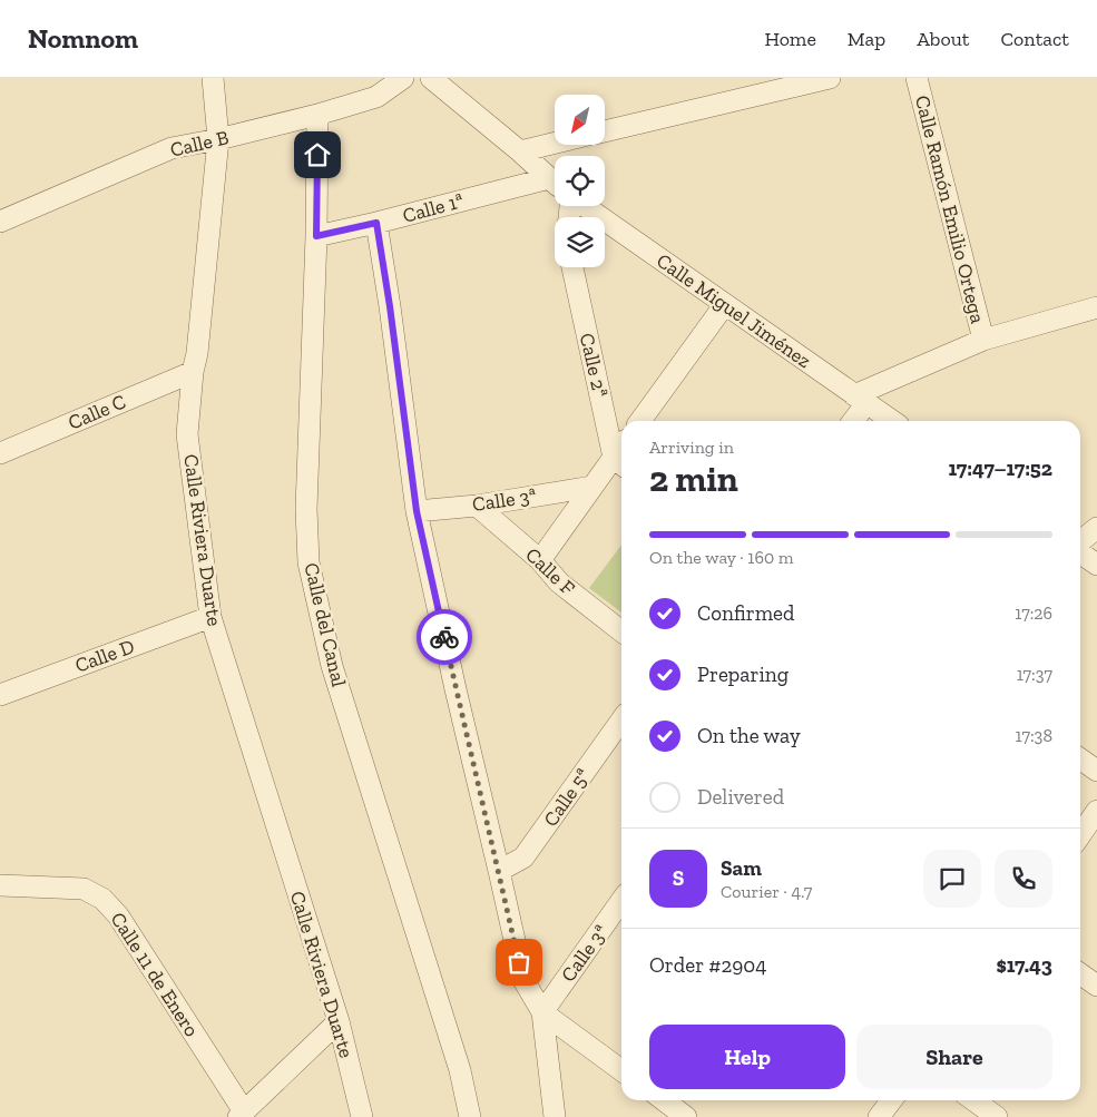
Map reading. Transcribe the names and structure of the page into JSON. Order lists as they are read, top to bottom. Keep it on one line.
{"streets":{"street":["Calle B","Calle 1ª","Calle Ramón Emilio Ortega","Calle Miguel Jiménez","Calle 2ª","Calle C","Calle 3ª","Calle Riviera Duarte","Calle F","Calle del Canal","Calle D","Calle 5ª","Calle 11 de Enero"]},"crossings":[["Calle B","Calle Riviera Duarte"],["Calle B","Calle del Canal"],["Calle 1ª","Calle del Canal"],["Calle C","Calle Riviera Duarte"],["Calle 3ª","Calle F"],["Calle Riviera Duarte","Calle D"]],"north":"bottom left","page":{"header":"Nomnom","nav":["Home","Map","About","Contact"],"heading":["2 min","Arriving in","17:47–17:52"],"panel":["Sam","Courier · 4.7","Order #2904","$17.43"],"bar":"On the way · 160 m","list":[["Confirmed","17:26"],["Preparing","17:37"],["On the way","17:38"],"Delivered"],"round":"S","buttons":["Help","Share"]}}
